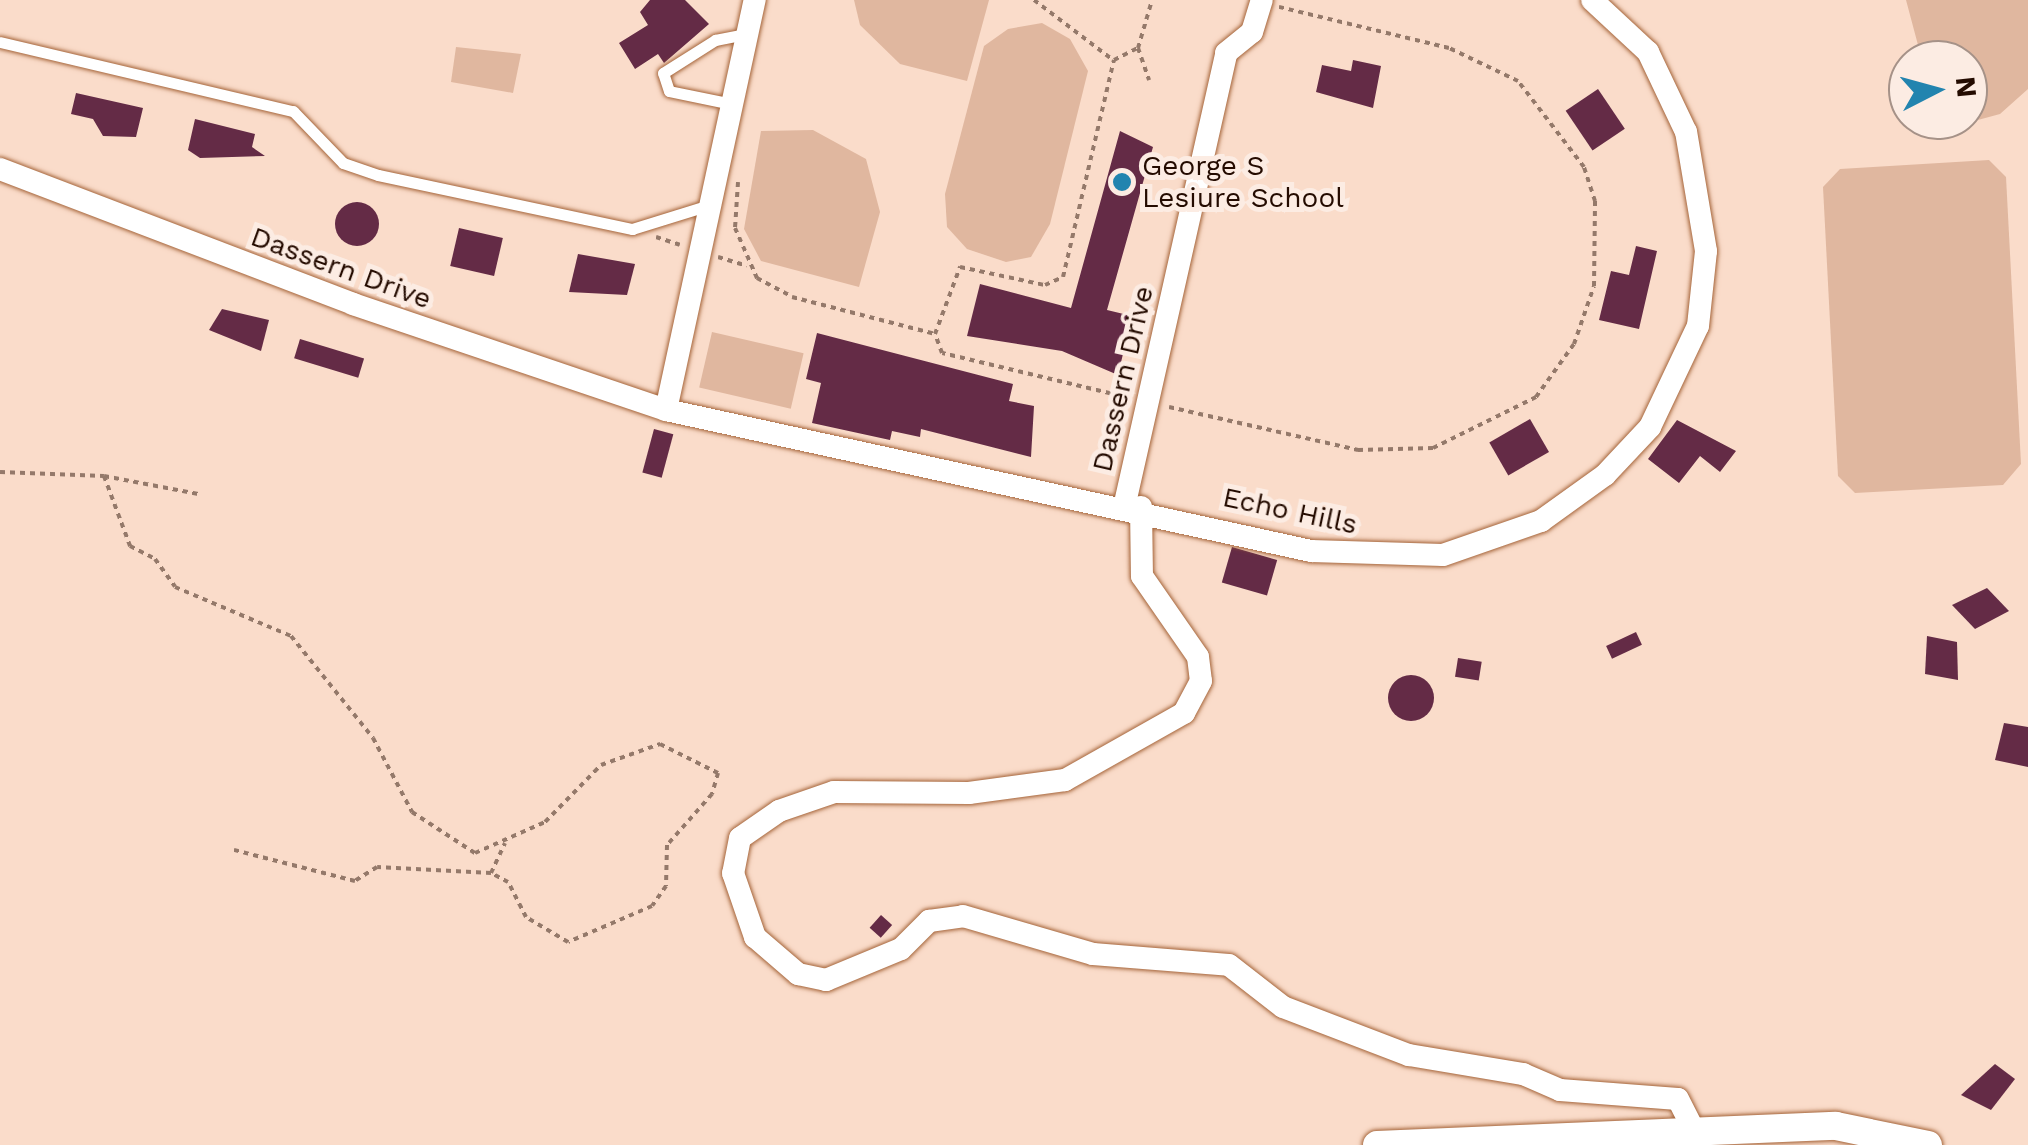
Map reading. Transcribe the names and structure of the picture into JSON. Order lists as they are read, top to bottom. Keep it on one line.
{"streets":{"street":["Dassern Drive","Echo Hills"]},"crossings":[["Dassern Drive","Echo Hills"]],"places":["George S Lesiure School"],"north":"right"}
